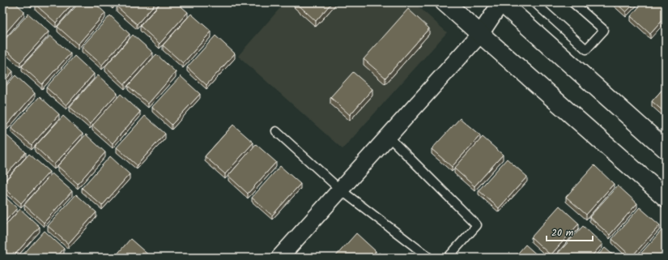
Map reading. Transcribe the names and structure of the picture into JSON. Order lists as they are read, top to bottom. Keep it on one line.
{"scale_bar":"20 m"}
